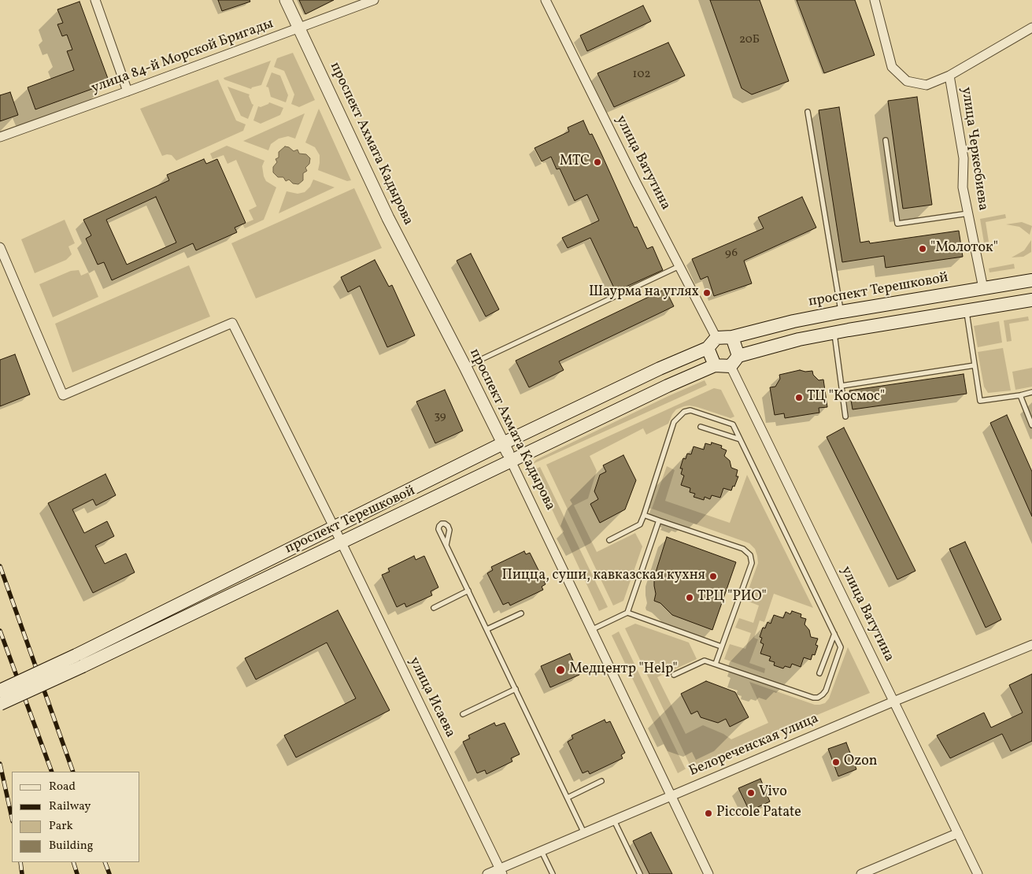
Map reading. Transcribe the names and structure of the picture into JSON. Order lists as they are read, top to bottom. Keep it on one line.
{"streets":{"main road":["проспект Терешковой"],"street":["улица 84-й Морской Бригады","проспект Ахмата Кадырова","улица Черкесбиева","улица Ватутина","улица Исаева","Белореченская улица"]},"crossings":[["улица 84-й Морской Бригады","проспект Ахмата Кадырова"],["проспект Ахмата Кадырова","проспект Терешковой"],["проспект Ахмата Кадырова","Белореченская улица"],["улица Черкесбиева","проспект Терешковой"],["улица Ватутина","проспект Терешковой"],["улица Ватутина","Белореченская улица"],["проспект Терешковой","улица Исаева"],["улица Исаева","Белореченская улица"]],"places":["МТС","\"Молоток\"","Шаурма на углях","ТЦ \"Космос\"","Пицца, суши, кавказская кухня","ТРЦ \"РИО\"","Медцентр \"Help\"","Ozon","Vivo","Piccole Patate"],"house_numbers":["20Б","102","96","39"],"legend":["Road","Railway","Park","Building"]}
